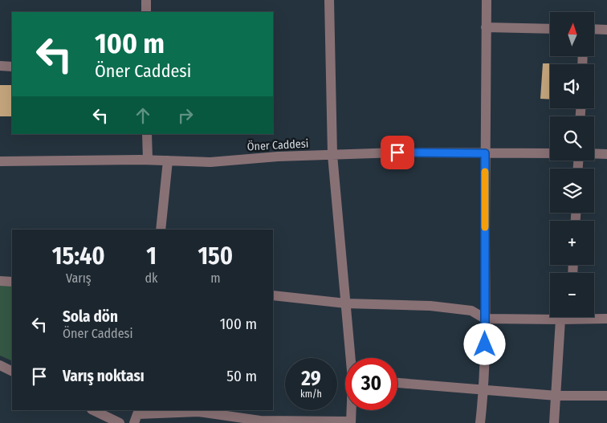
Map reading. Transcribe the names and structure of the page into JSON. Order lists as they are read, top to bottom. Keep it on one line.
{"streets":{"street":["Öner Caddesi"]},"north":"top","page":{"map_buttons":["+","−"],"turn":["100 m","Öner Caddesi"],"eta":["15:40","Varış","1","dk","150","m"],"list":[{"name":"Sola dön","note":"Öner Caddesi","value":"100 m"},{"name":"Varış noktası","value":"50 m"}],"speed":"29 km/h","limit":"30"}}
